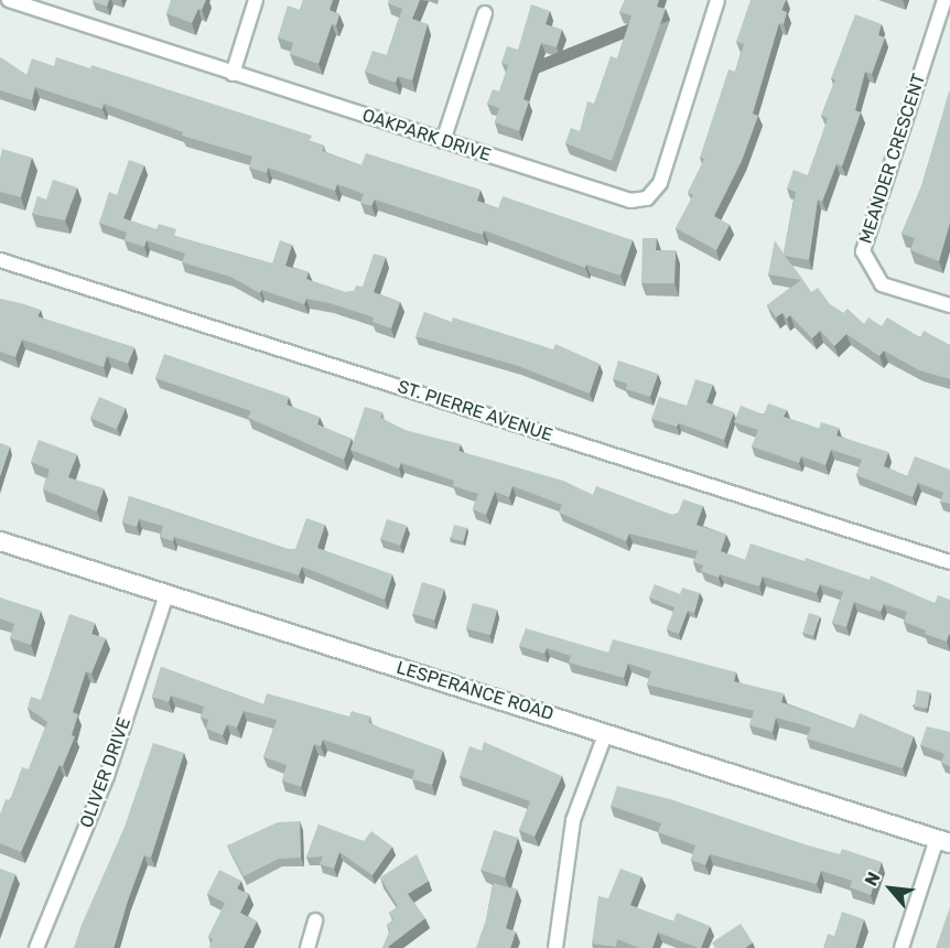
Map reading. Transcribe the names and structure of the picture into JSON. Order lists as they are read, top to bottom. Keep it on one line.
{"streets":{"main road":["LESPERANCE ROAD"],"street":["OAKPARK DRIVE","MEANDER CRESCENT","ST. PIERRE AVENUE","OLIVER DRIVE"]},"crossings":[["LESPERANCE ROAD","OLIVER DRIVE"]],"north":"top left"}
